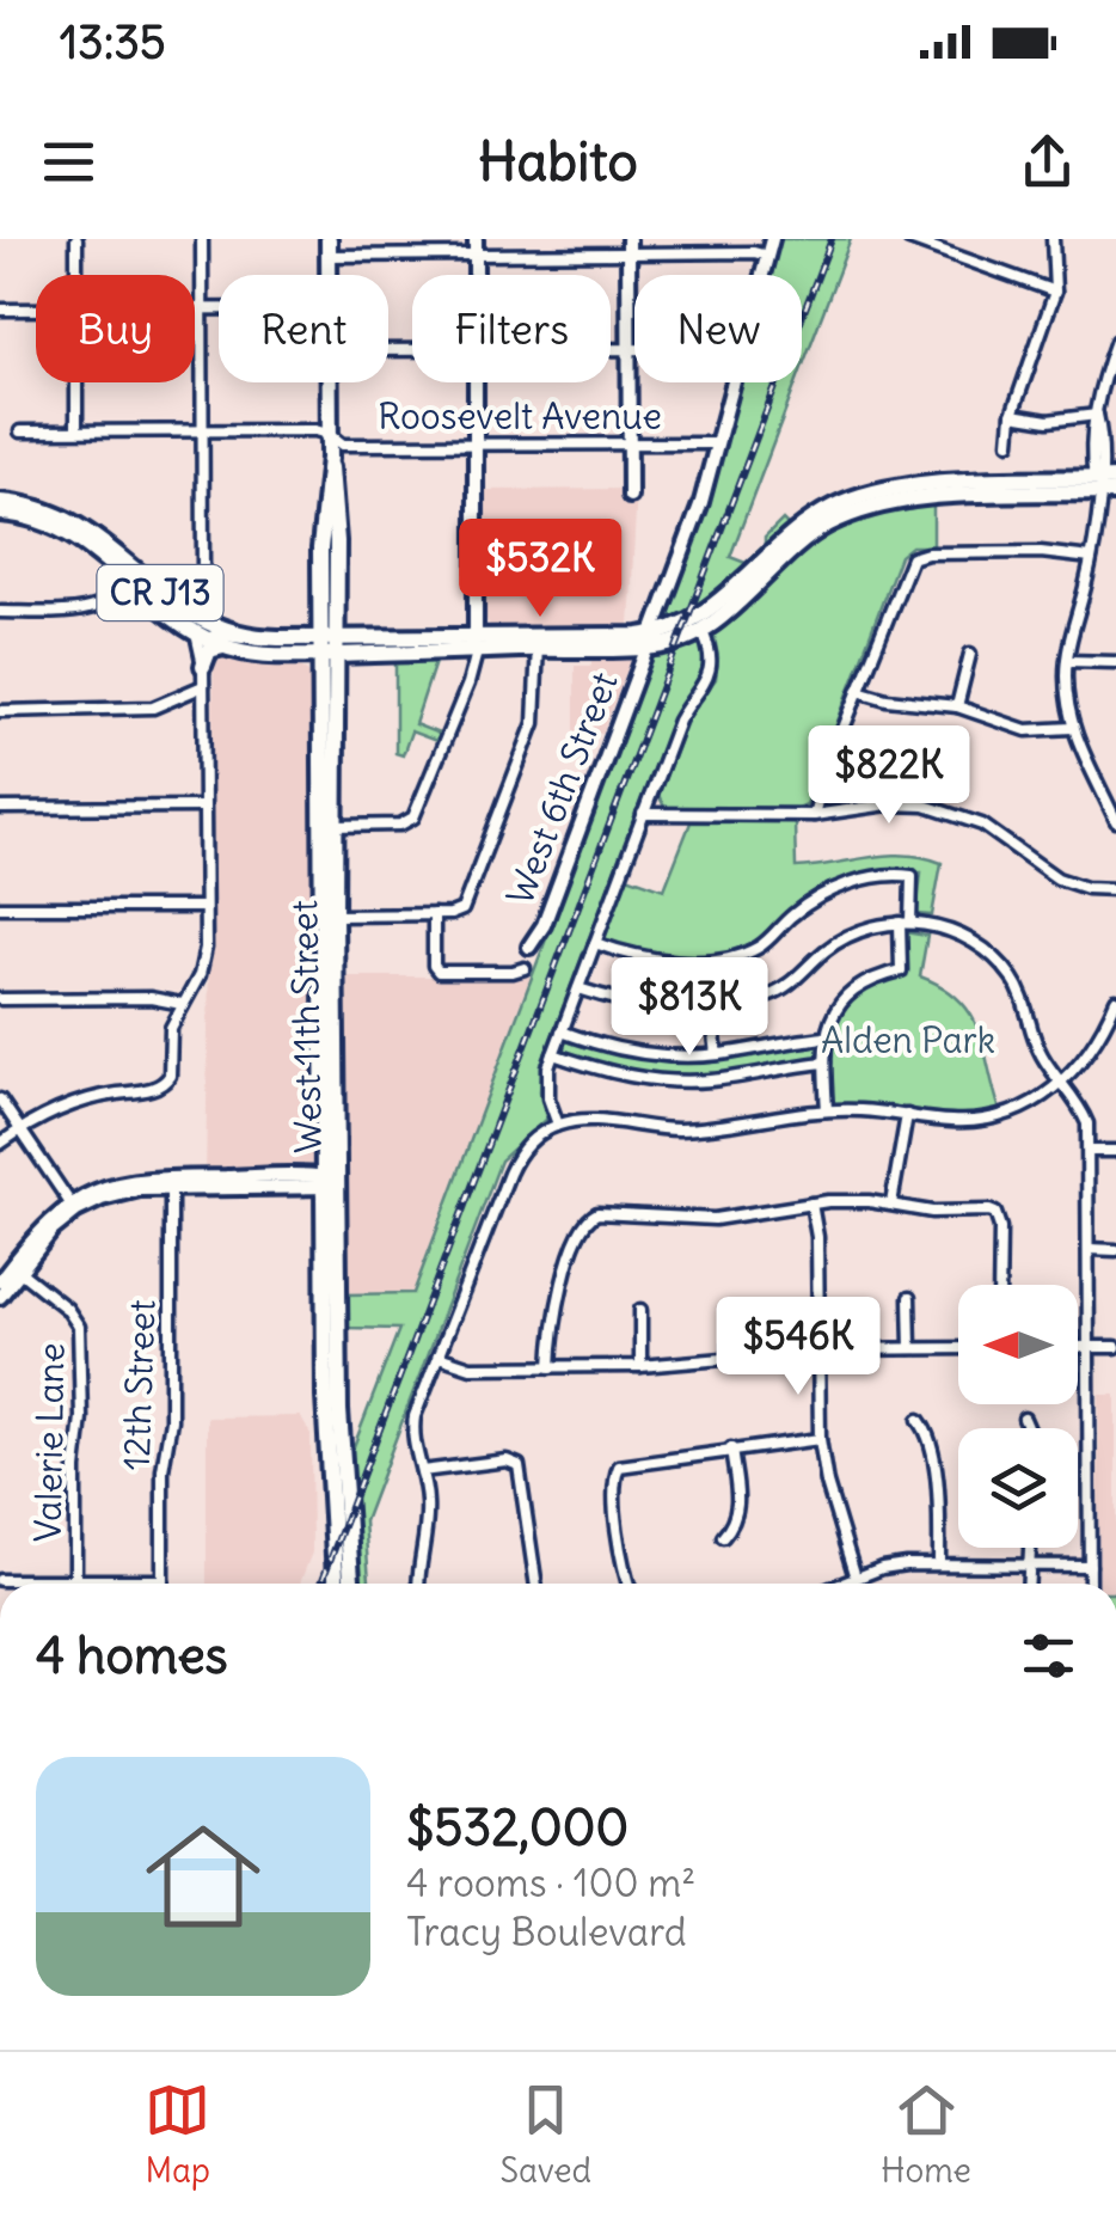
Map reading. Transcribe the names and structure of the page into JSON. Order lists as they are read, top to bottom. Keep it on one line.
{"streets":{"main road":["CR J13","West 11th Street"],"street":["Roosevelt Avenue","West 6th Street","12th Street","Valerie Lane"]},"crossings":[["Roosevelt Avenue","West 6th Street"],["Roosevelt Avenue","West 11th Street"],["CR J13","West 11th Street"]],"parks":["Alden Park"],"north":"left","page":{"status":"13:35","header":"Habito","chip":["Buy","Rent","Filters","New"],"price":["$532K","$822K","$813K","$546K"],"heading":"4 homes","list":[{"name":"$532,000","note":"4 rooms · 100 m² · Tracy Boulevard"}],"tabs":["Map","Saved","Home"]}}
